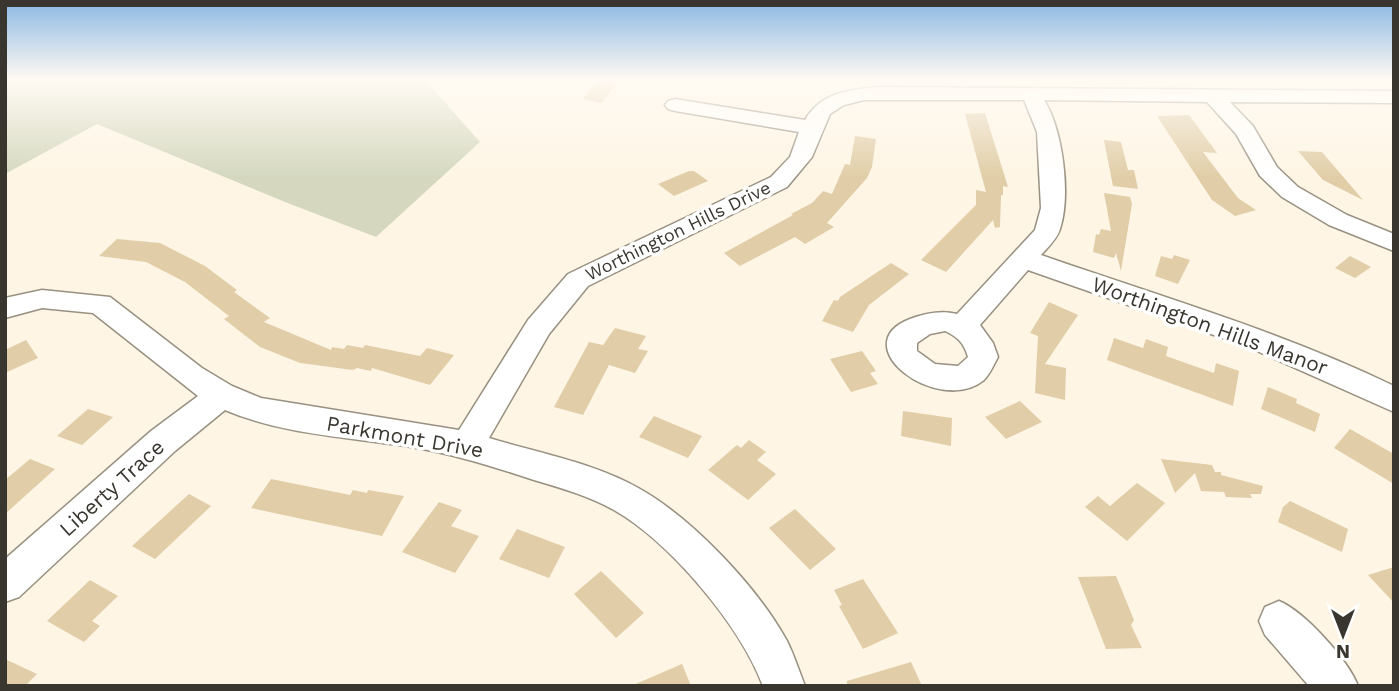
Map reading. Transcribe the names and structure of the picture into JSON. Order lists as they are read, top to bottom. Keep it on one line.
{"streets":{"street":["Worthington Hills Drive","Worthington Hills Manor","Parkmont Drive","Liberty Trace"]},"crossings":[["Worthington Hills Drive","Parkmont Drive"],["Parkmont Drive","Liberty Trace"]],"north":"bottom"}
